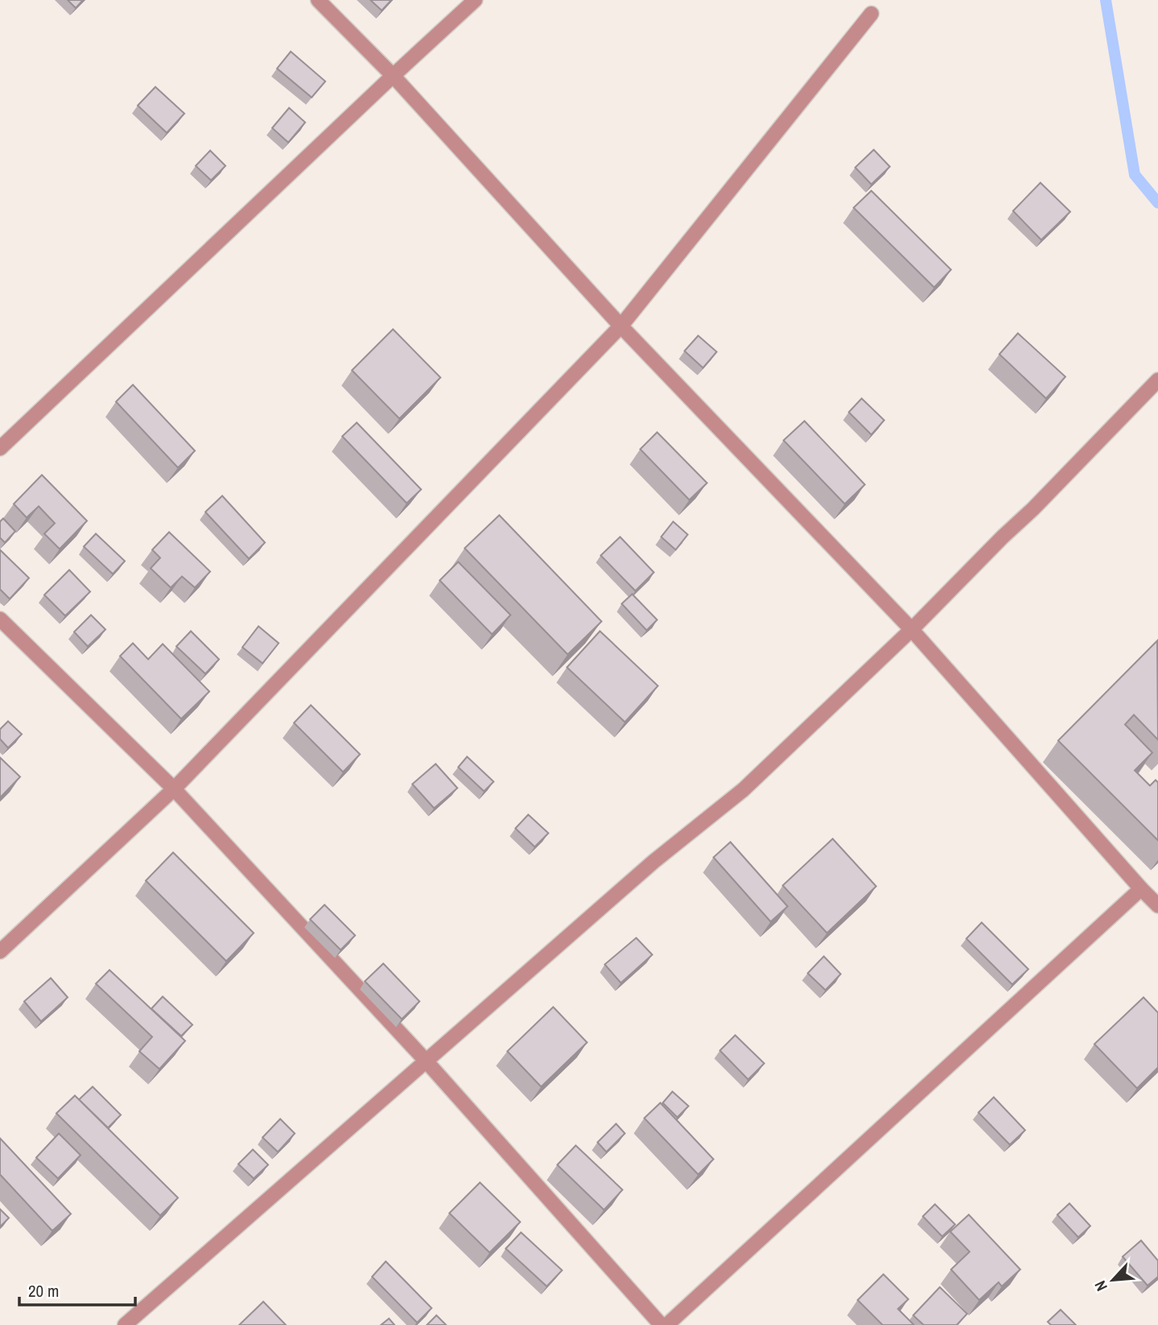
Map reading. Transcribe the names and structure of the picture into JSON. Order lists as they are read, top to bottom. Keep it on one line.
{"scale_bar":"20 m","north":"bottom left"}
